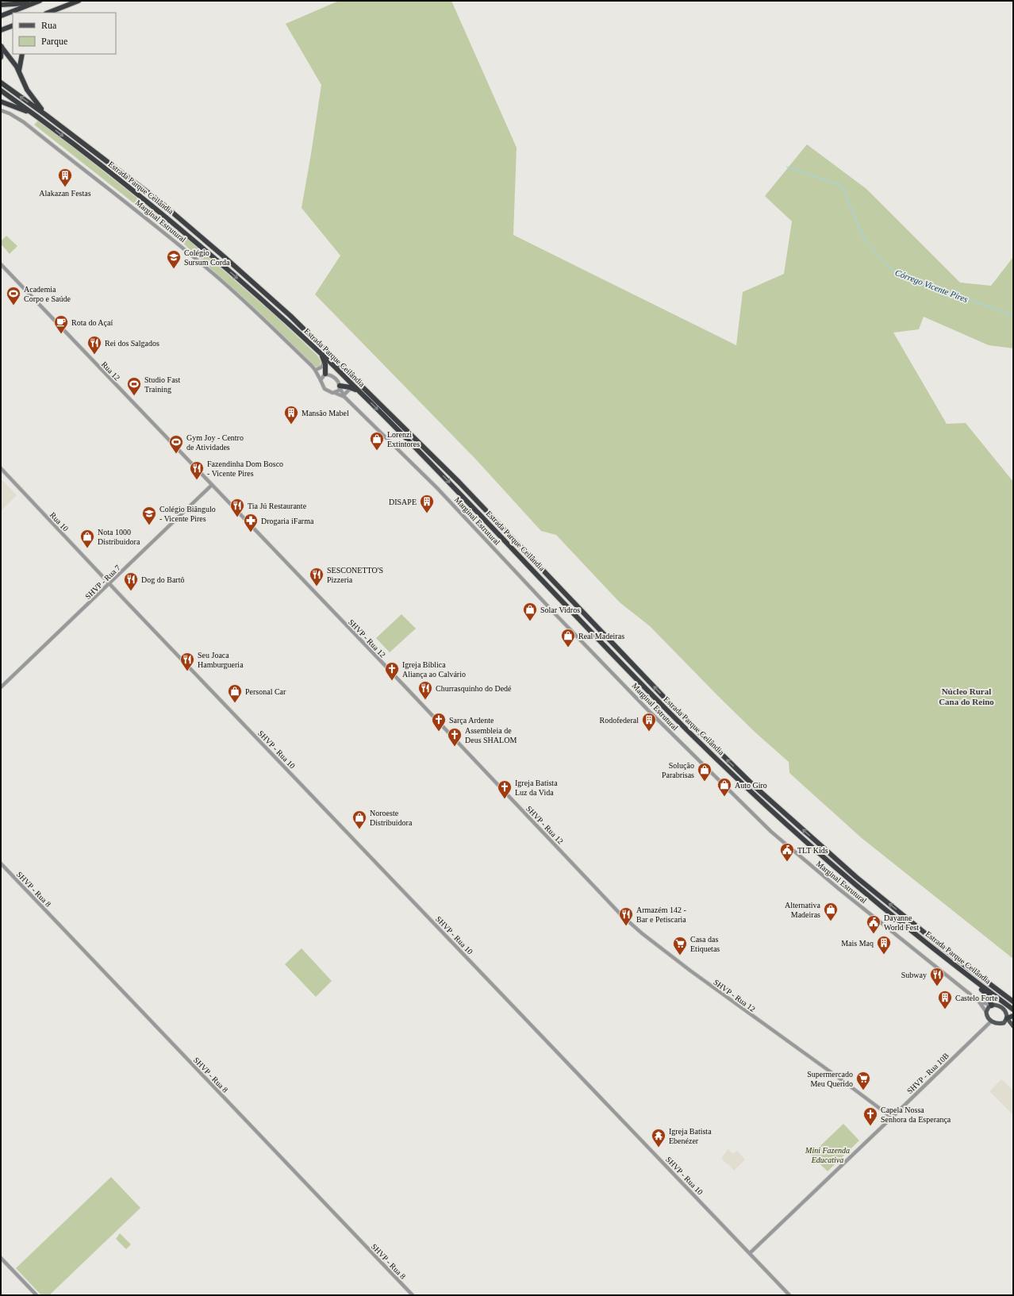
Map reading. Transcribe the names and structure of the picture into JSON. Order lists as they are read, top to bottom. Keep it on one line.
{"streets":{"highway":["Estrada Parque Ceilândia"],"street":["Marginal Estrutural","Rua 12","Rua 10","SHVP - Rua 7","SHVP - Rua 12","SHVP - Rua 10","SHVP - Rua 8","SHVP - Rua 10B"]},"crossings":[["Marginal Estrutural","SHVP - Rua 10B"],["Rua 12","SHVP - Rua 7"],["Rua 12","SHVP - Rua 12"],["Rua 10","SHVP - Rua 7"],["Rua 10","SHVP - Rua 10"],["SHVP - Rua 7","SHVP - Rua 12"],["SHVP - Rua 7","SHVP - Rua 10"],["SHVP - Rua 12","SHVP - Rua 10B"],["SHVP - Rua 10","SHVP - Rua 10B"]],"districts":["Núcleo Rural Cana do Reino"],"water":["Córrego Vicente Pires"],"parks":["Mini Fazenda Educativa"],"places":{"building":["Alakazan Festas","Mansão Mabel","DISAPE","Rodofederal","Mais Maq","Castelo Forte"],"school or university":["Colégio Sursum Corda","Colégio Biângulo - Vicente Pires"],"sports":["Academia Corpo e Saúde","Studio Fast Training","Gym Joy - Centro de Atividades"],"cafe":["Rota do Açaí"],"restaurant":["Rei dos Salgados","Fazendinha Dom Bosco - Vicente Pires","Tia Jú Restaurante","SESCONETTO'S Pizzeria","Dog do Bartô","Seu Joaca Hamburgueria","Churrasquinho do Dedé","Armazém 142 - Bar e Petiscaria","Subway"],"shop":["Lorenzi Extintores","Nota 1000 Distribuidora","Solar Vidros","Real Madeiras","Personal Car","Solução Parabrisas","Auto Giro","Noroeste Distribuidora","Alternativa Madeiras"],"pharmacy":["Drogaria iFarma"],"church":["Igreja Bíblica Aliança ao Calvário","Sarça Ardente","Assembleia de Deus SHALOM","Igreja Batista Luz da Vida","Capela Nossa Senhora da Esperança"],"public building":["TLT Kids","Dayanne World Fest"],"supermarket":["Casa das Etiquetas","Supermercado Meu Querido"],"temple":["Igreja Batista Ebenézer"]},"legend":["Rua","Parque"]}
